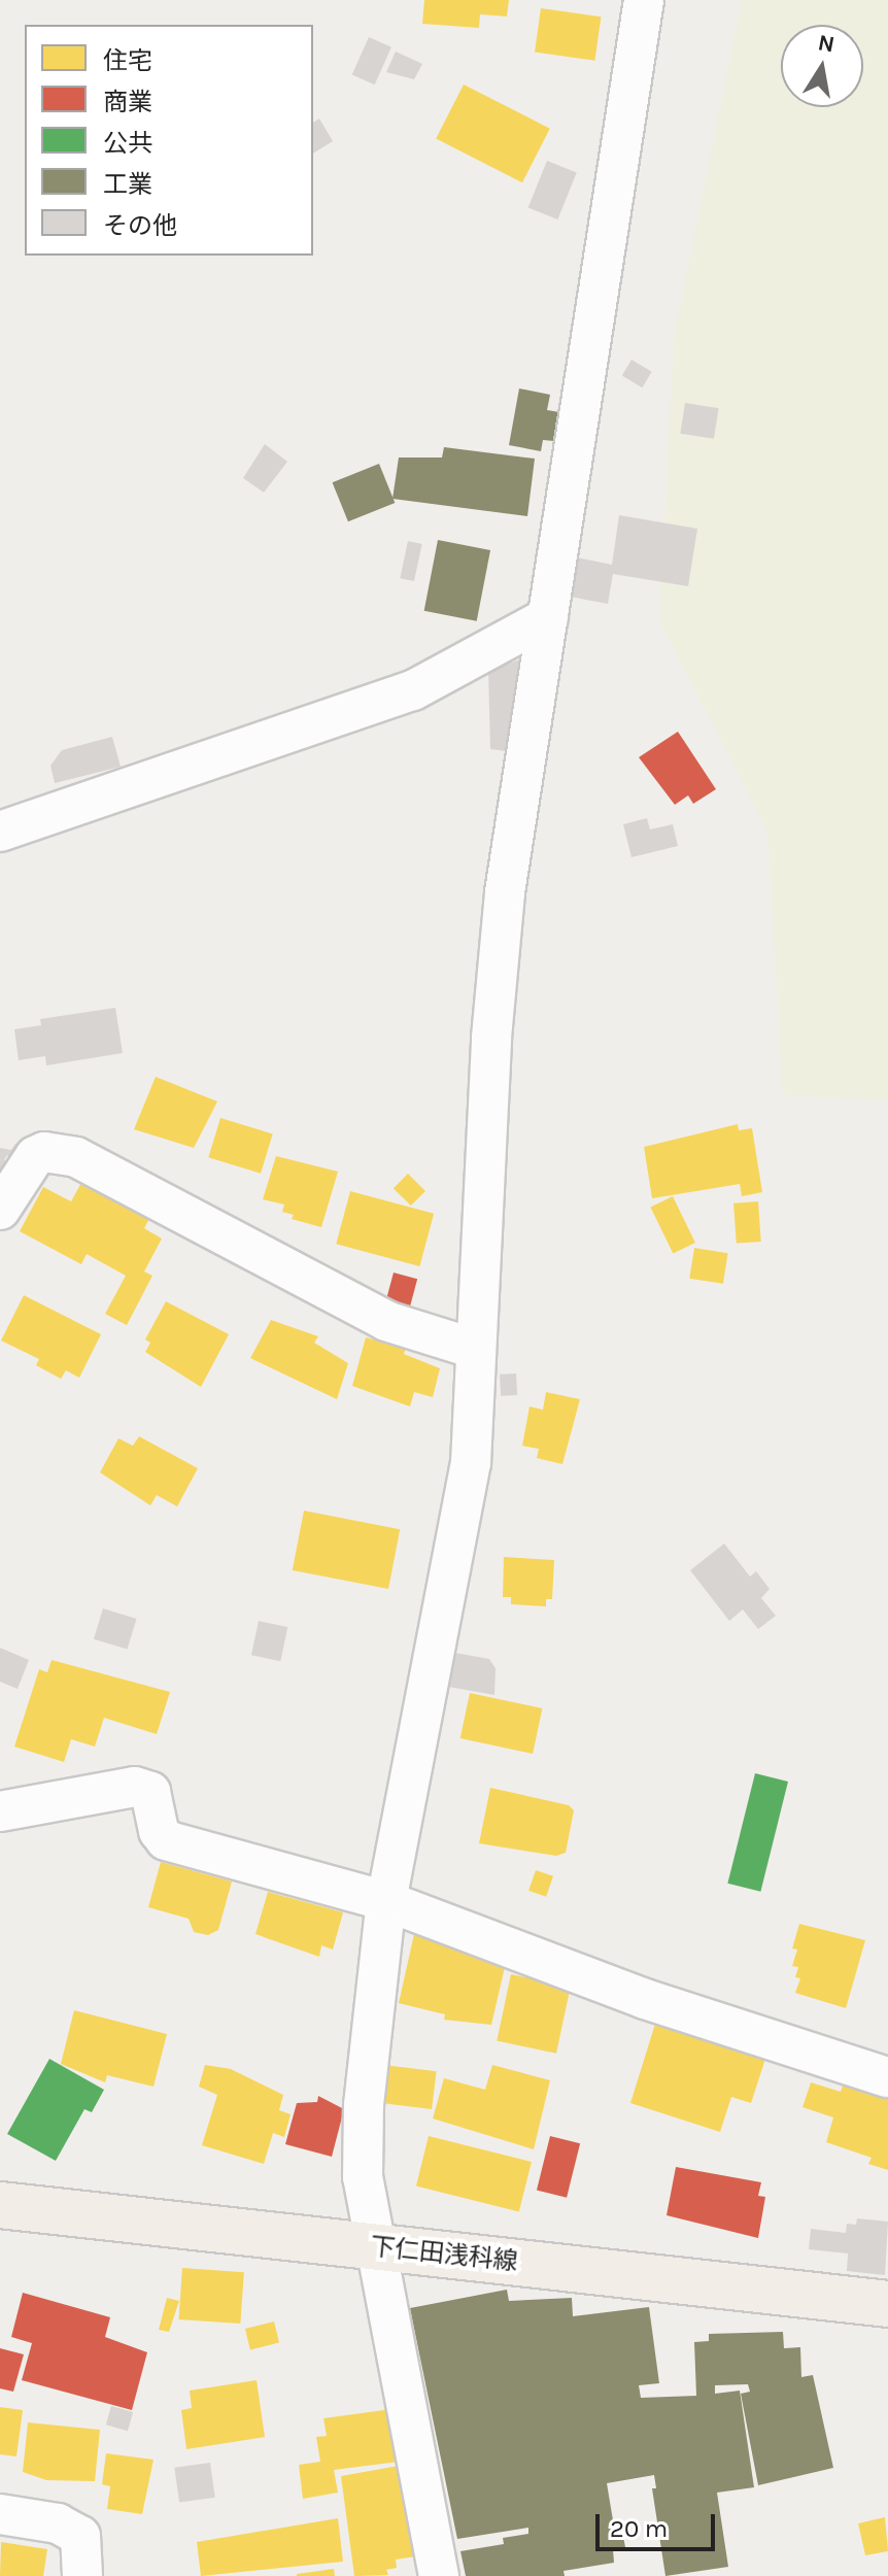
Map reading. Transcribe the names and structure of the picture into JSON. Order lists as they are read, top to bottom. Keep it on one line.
{"streets":{"main road":["下仁田浅科線"]},"legend":["住宅","商業","公共","工業","その他"],"scale_bar":"20 m","north":"top"}
